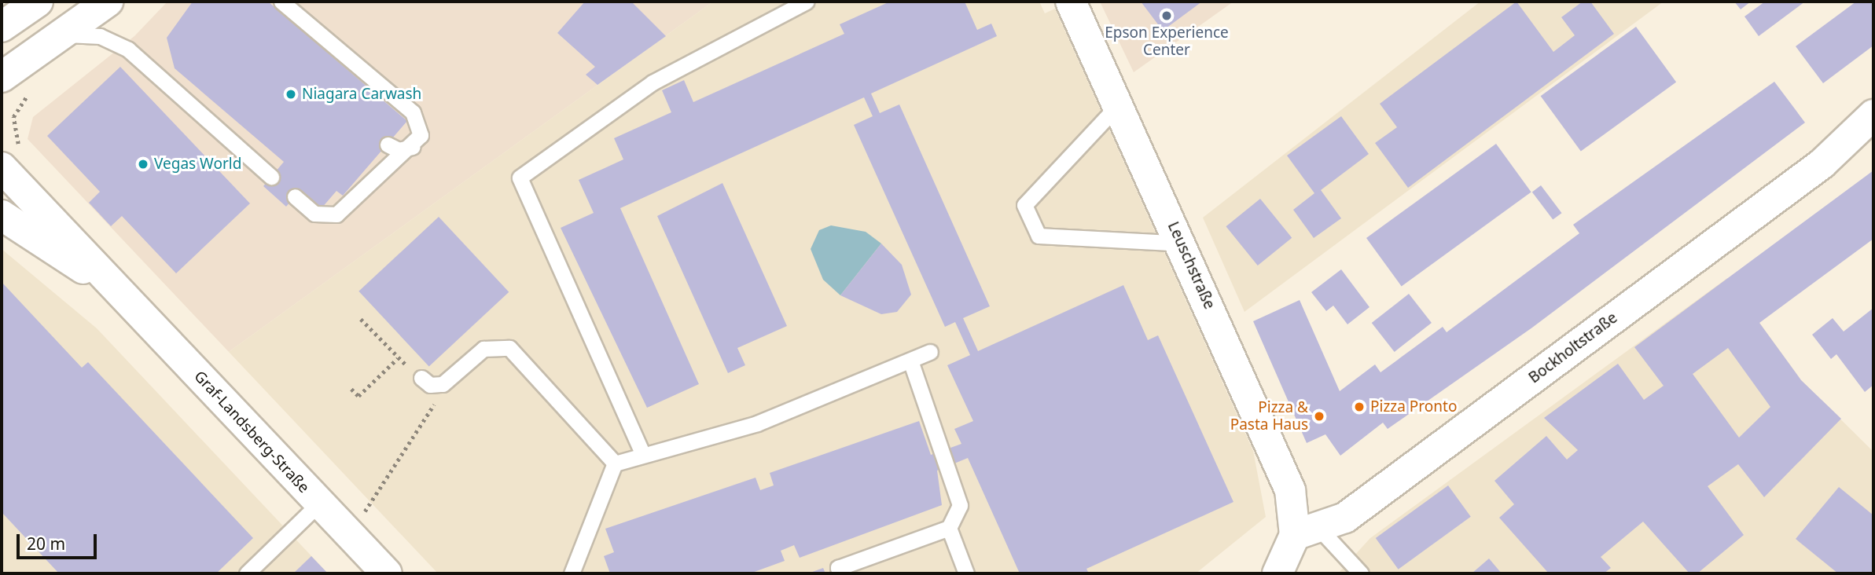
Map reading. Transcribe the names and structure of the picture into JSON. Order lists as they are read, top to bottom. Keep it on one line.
{"streets":{"street":["Leuschstraße","Bockholtstraße","Graf-Landsberg-Straße"]},"crossings":[["Leuschstraße","Bockholtstraße"]],"places":["Epson Experience Center","Niagara Carwash","Vegas World","Pizza Pronto","Pizza & Pasta Haus"],"scale_bar":"20 m"}
